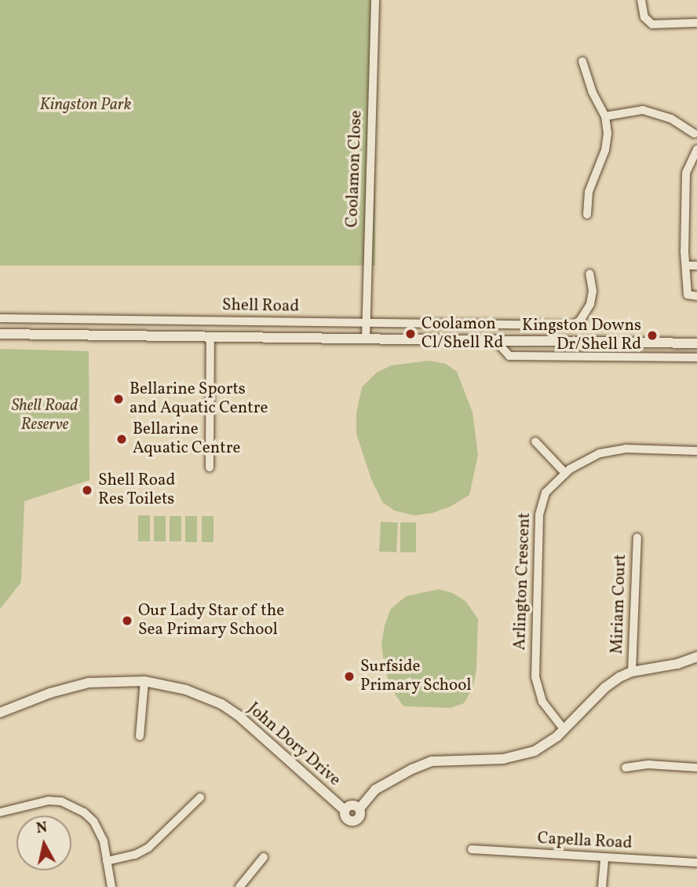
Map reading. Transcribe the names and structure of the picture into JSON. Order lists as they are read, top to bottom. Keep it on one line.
{"streets":{"street":["Coolamon Close","Shell Road","Arlington Crescent","Miriam Court","John Dory Drive","Capella Road"]},"crossings":[["Coolamon Close","Shell Road"],["Arlington Crescent","John Dory Drive"]],"parks":["Kingston Park","Shell Road Reserve"],"places":["Coolamon Cl/Shell Rd","Kingston Downs Dr/Shell Rd","Bellarine Sports and Aquatic Centre","Bellarine Aquatic Centre","Shell Road Res Toilets","Our Lady Star of the Sea Primary School","Surfside Primary School"],"north":"top"}
